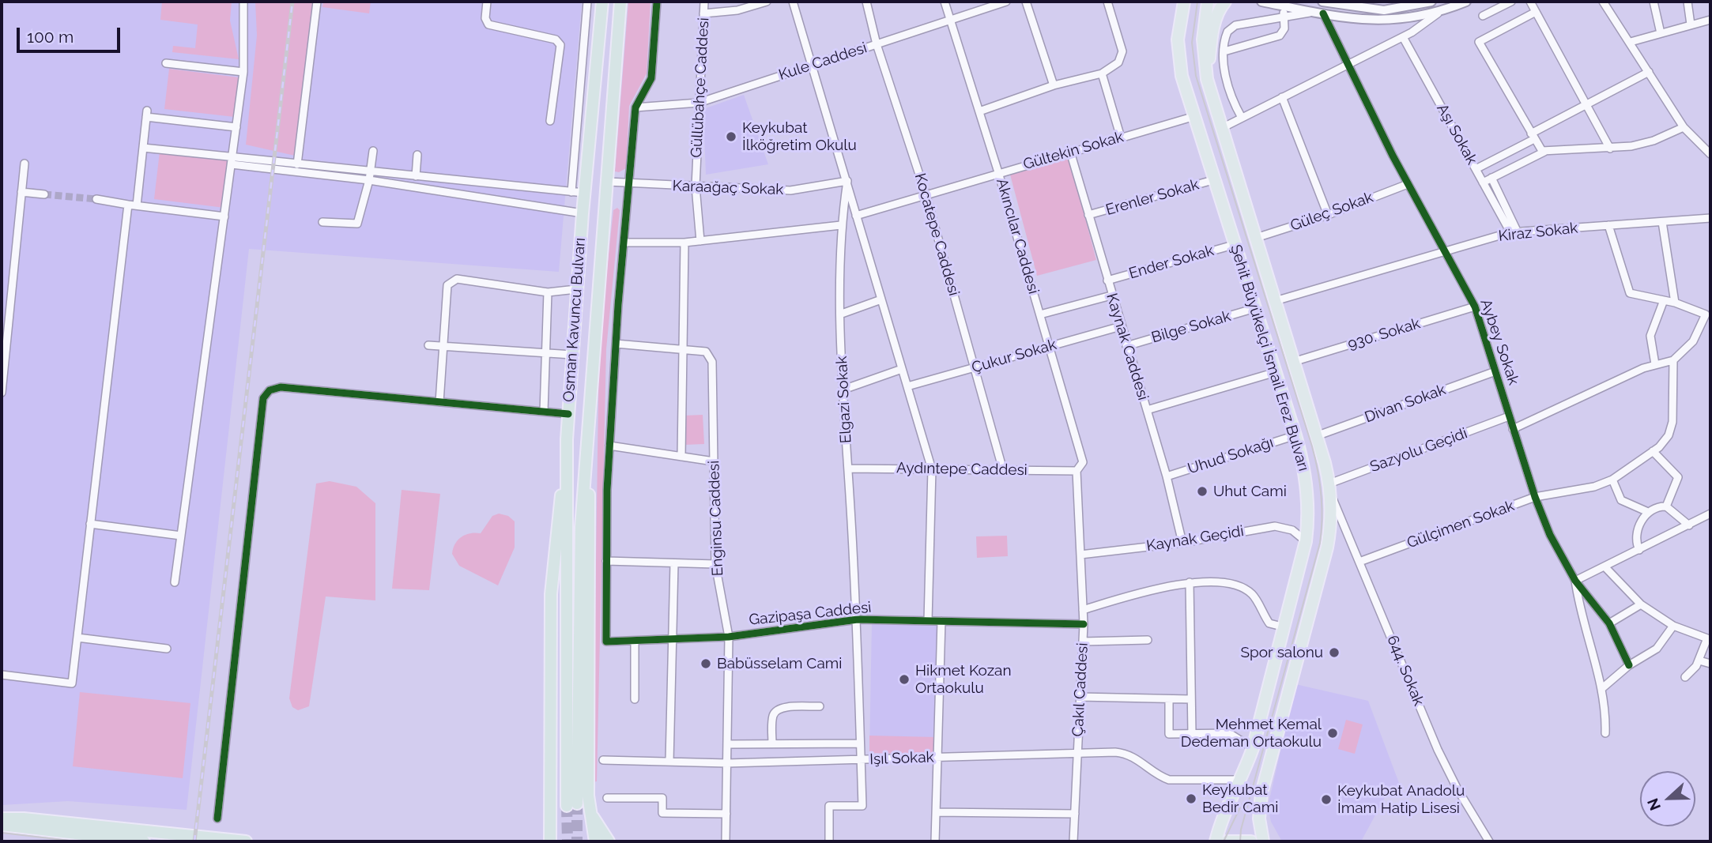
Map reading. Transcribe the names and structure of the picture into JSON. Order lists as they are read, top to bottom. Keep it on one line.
{"streets":{"highway":["Osman Kavuncu Bulvarı"],"main road":["Şehit Büyükelçi İsmail Erez Bulvarı"],"street":["Kule Caddesi","Güllübahçe Caddesi","Aşı Sokak","Gültekin Sokak","Karaağaç Sokak","Erenler Sokak","Güleç Sokak","Kiraz Sokak","Kocatepe Caddesi","Akıncılar Caddesi","Ender Sokak","Bilge Sokak","930. Sokak","Aybey Sokak","Kaynak Caddesi","Çukur Sokak","Elgazi Sokak","Divan Sokak","Sazyolu Geçidi","Uhud Sokağı","Aydıntepe Caddesi","Enginsu Caddesi","Gülçimen Sokak","Kaynak Geçidi","Gazipaşa Caddesi","644. Sokak","Çakıl Caddesi","Işıl Sokak"]},"crossings":[["Kule Caddesi","Güllübahçe Caddesi"],["Kule Caddesi","Kocatepe Caddesi"],["Kule Caddesi","Akıncılar Caddesi"],["Güllübahçe Caddesi","Karaağaç Sokak"],["Aşı Sokak","Kiraz Sokak"],["Gültekin Sokak","Kocatepe Caddesi"],["Gültekin Sokak","Akıncılar Caddesi"],["Gültekin Sokak","Kaynak Caddesi"],["Gültekin Sokak","Şehit Büyükelçi İsmail Erez Bulvarı"],["Karaağaç Sokak","Osman Kavuncu Bulvarı"],["Karaağaç Sokak","Elgazi Sokak"],["Erenler Sokak","Kaynak Caddesi"],["Erenler Sokak","Şehit Büyükelçi İsmail Erez Bulvarı"],["Güleç Sokak","Aybey Sokak"],["Güleç Sokak","Şehit Büyükelçi İsmail Erez Bulvarı"],["Kiraz Sokak","Aybey Sokak"],["Kiraz Sokak","Şehit Büyükelçi İsmail Erez Bulvarı"],["Kocatepe Caddesi","Çukur Sokak"],["Kocatepe Caddesi","Aydıntepe Caddesi"],["Akıncılar Caddesi","Çukur Sokak"],["Akıncılar Caddesi","Aydıntepe Caddesi"],["Akıncılar Caddesi","Çakıl Caddesi"],["Ender Sokak","Kaynak Caddesi"],["Ender Sokak","Şehit Büyükelçi İsmail Erez Bulvarı"],["Bilge Sokak","Kaynak Caddesi"],["Bilge Sokak","Şehit Büyükelçi İsmail Erez Bulvarı"],["930. Sokak","Aybey Sokak"],["930. Sokak","Şehit Büyükelçi İsmail Erez Bulvarı"],["Aybey Sokak","Divan Sokak"],["Aybey Sokak","Sazyolu Geçidi"],["Aybey Sokak","Gülçimen Sokak"],["Kaynak Caddesi","Çukur Sokak"],["Kaynak Caddesi","Uhud Sokağı"],["Kaynak Caddesi","Kaynak Geçidi"],["Şehit Büyükelçi İsmail Erez Bulvarı","Divan Sokak"],["Şehit Büyükelçi İsmail Erez Bulvarı","Sazyolu Geçidi"],["Şehit Büyükelçi İsmail Erez Bulvarı","Uhud Sokağı"],["Şehit Büyükelçi İsmail Erez Bulvarı","Kaynak Geçidi"],["Şehit Büyükelçi İsmail Erez Bulvarı","644. Sokak"],["Şehit Büyükelçi İsmail Erez Bulvarı","Işıl Sokak"],["Elgazi Sokak","Aydıntepe Caddesi"],["Elgazi Sokak","Gazipaşa Caddesi"],["Elgazi Sokak","Işıl Sokak"],["Sazyolu Geçidi","644. Sokak"],["Aydıntepe Caddesi","Çakıl Caddesi"],["Enginsu Caddesi","Gazipaşa Caddesi"],["Enginsu Caddesi","Işıl Sokak"],["Gülçimen Sokak","644. Sokak"],["Kaynak Geçidi","Çakıl Caddesi"],["Gazipaşa Caddesi","Çakıl Caddesi"],["Çakıl Caddesi","Işıl Sokak"]],"places":["Keykubat İlköğretim Okulu","Uhut Cami","Spor salonu","Babüsselam Cami","Hikmet Kozan Ortaokulu","Mehmet Kemal Dedeman Ortaokulu","Keykubat Bedir Cami","Keykubat Anadolu İmam Hatip Lisesi"],"scale_bar":"100 m","north":"left"}
